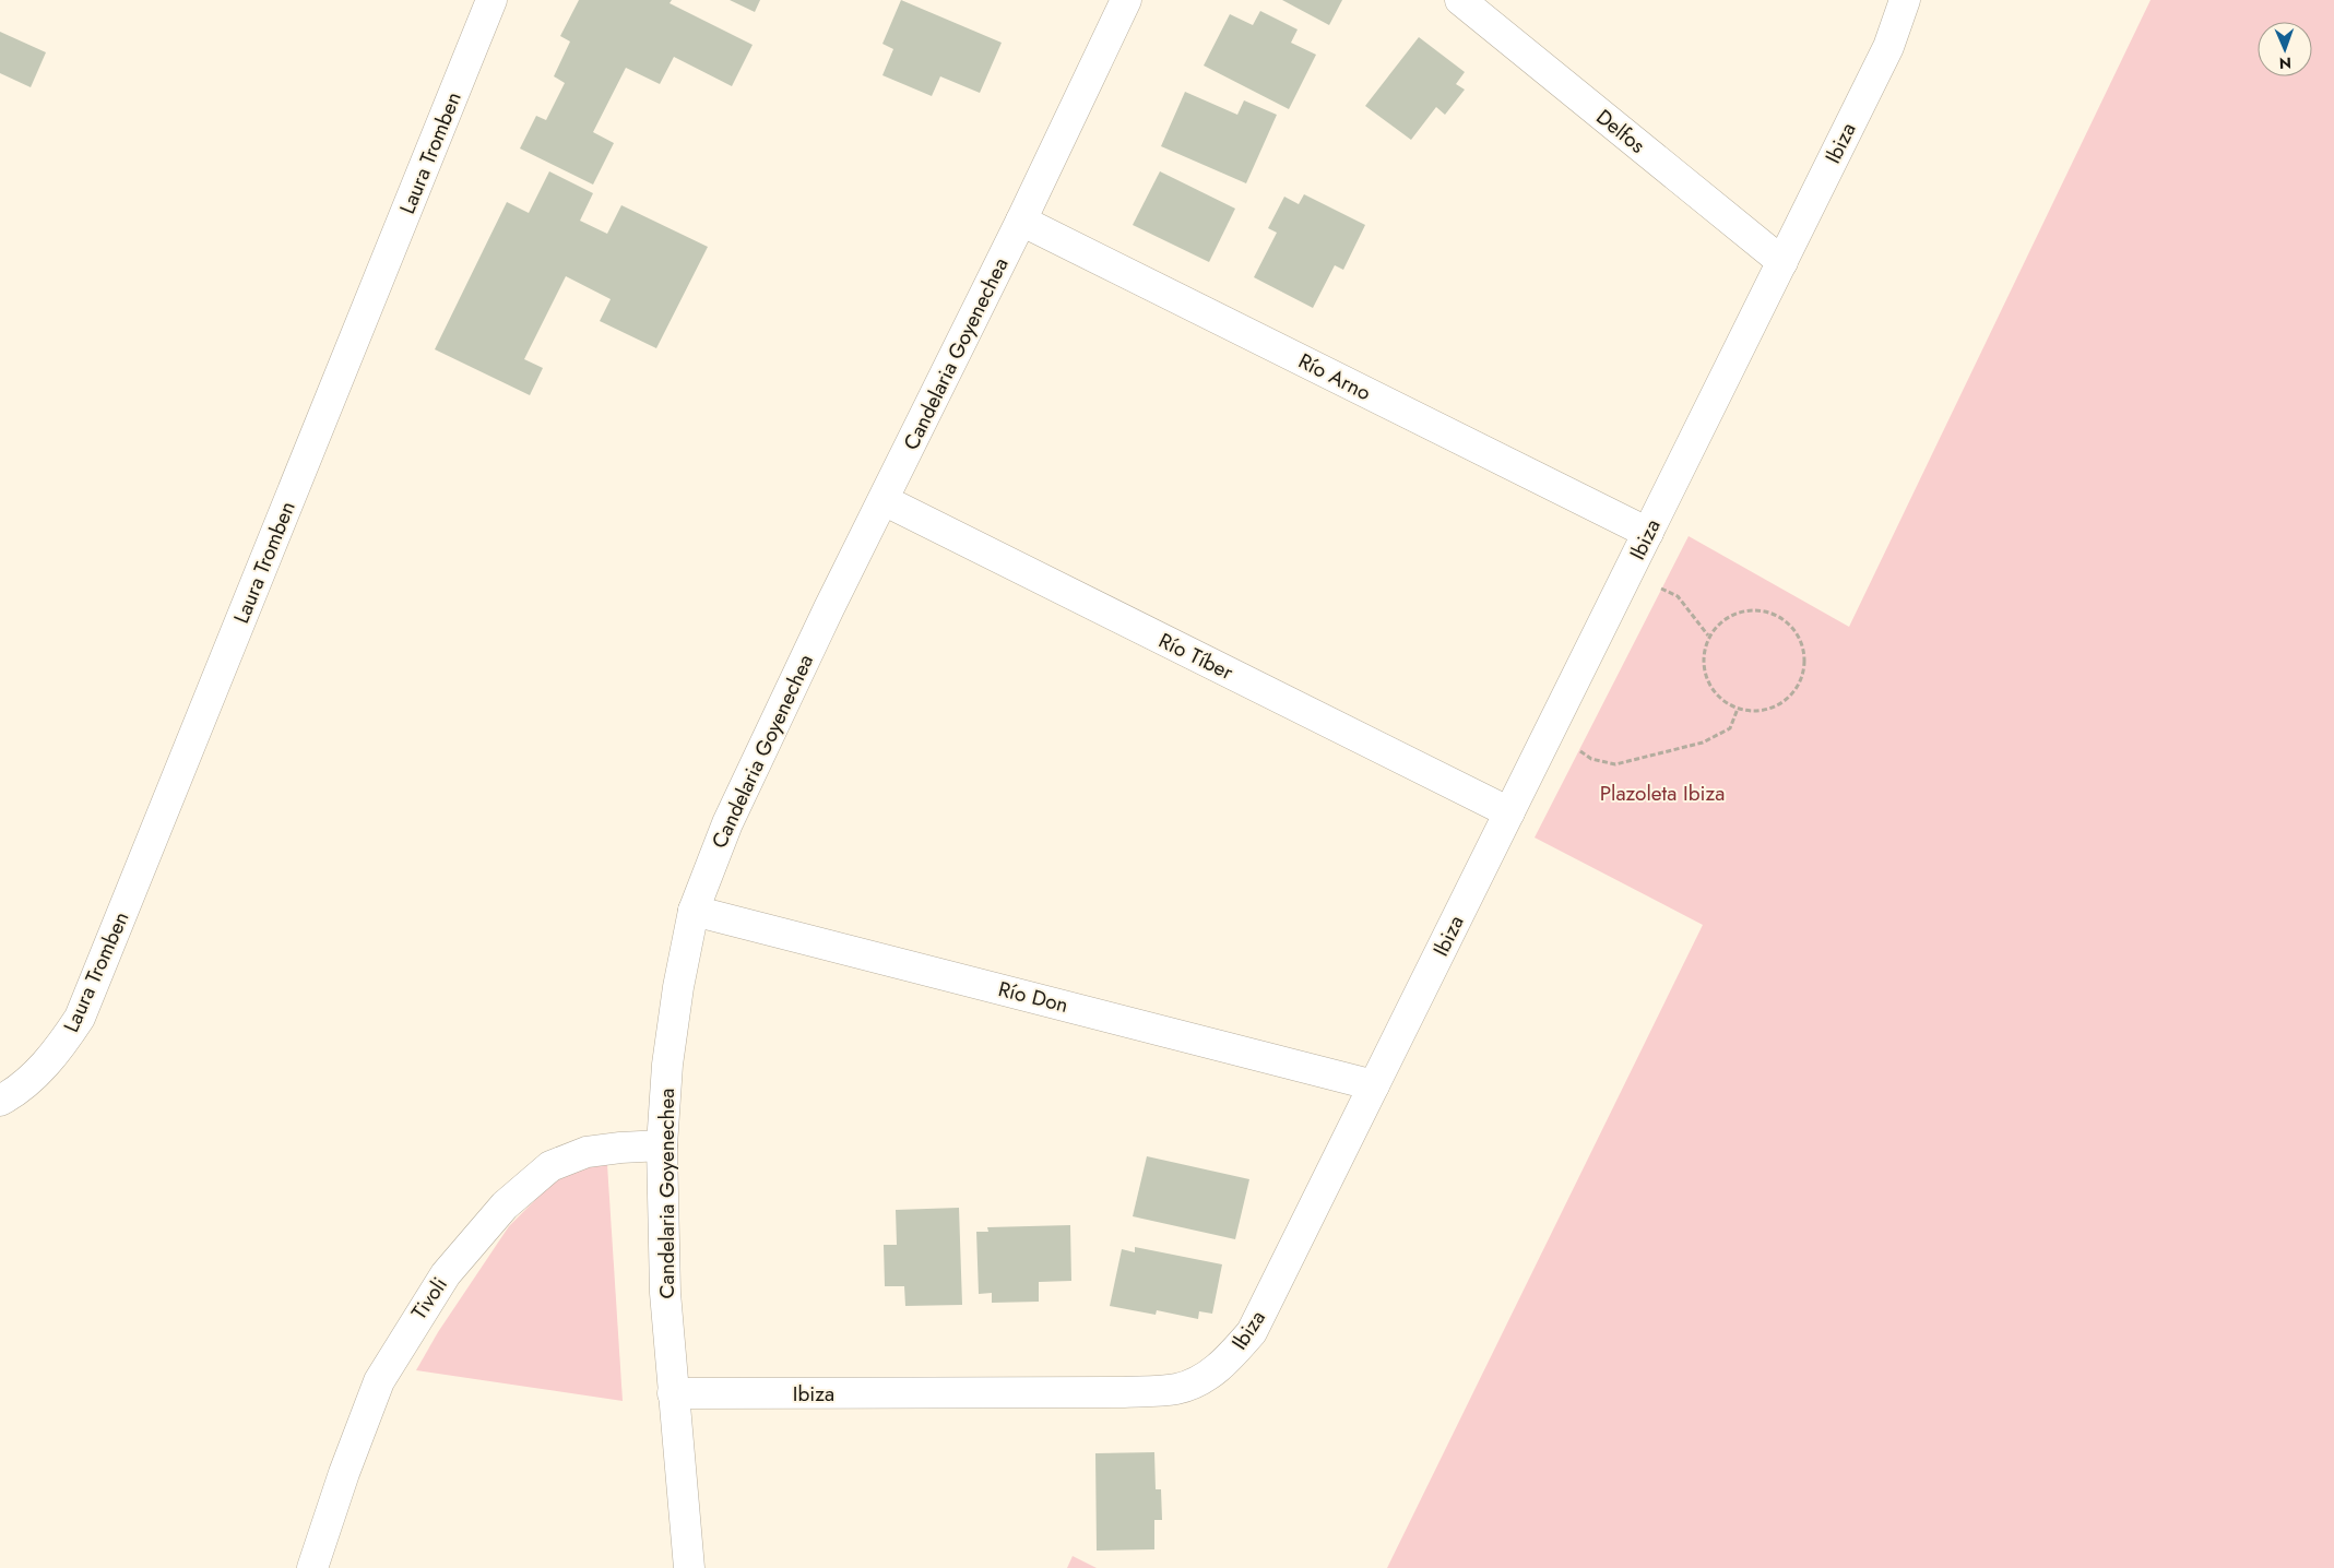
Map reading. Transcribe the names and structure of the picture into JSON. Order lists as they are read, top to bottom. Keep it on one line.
{"streets":{"street":["Delfos","Ibiza","Laura Tromben","Candelaria Goyenechea","Río Arno","Río Tíber","Río Don","Tivoli"]},"crossings":[["Delfos","Ibiza"],["Ibiza","Candelaria Goyenechea"],["Ibiza","Río Arno"],["Ibiza","Río Tíber"],["Ibiza","Río Don"],["Candelaria Goyenechea","Río Arno"],["Candelaria Goyenechea","Río Tíber"],["Candelaria Goyenechea","Río Don"],["Candelaria Goyenechea","Tivoli"]],"parks":["Plazoleta Ibiza"],"north":"bottom"}
